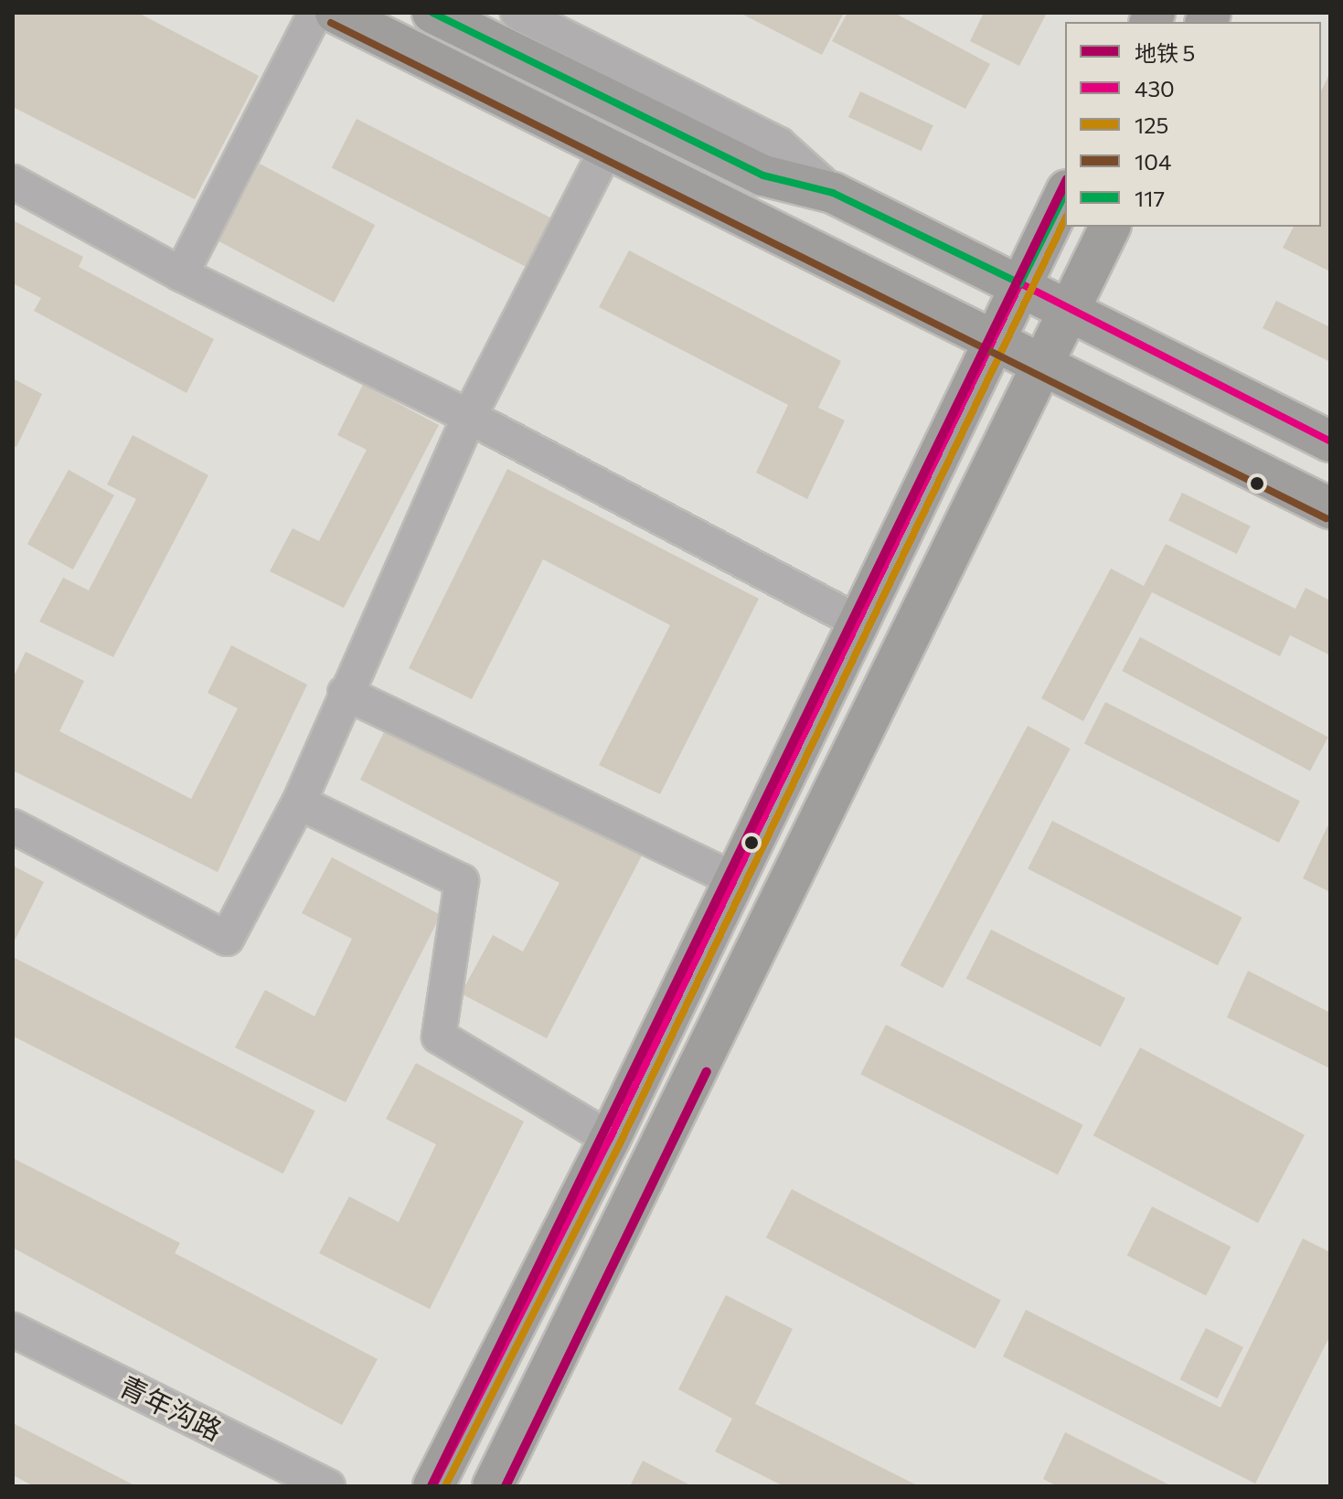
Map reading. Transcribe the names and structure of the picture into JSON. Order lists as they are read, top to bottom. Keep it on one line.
{"streets":{"street":["青年沟路"]},"lines":["transit line 117","transit line 104","metro line 5","transit line 125","transit line 430"],"legend":["地铁 5","430","125","104","117"]}
